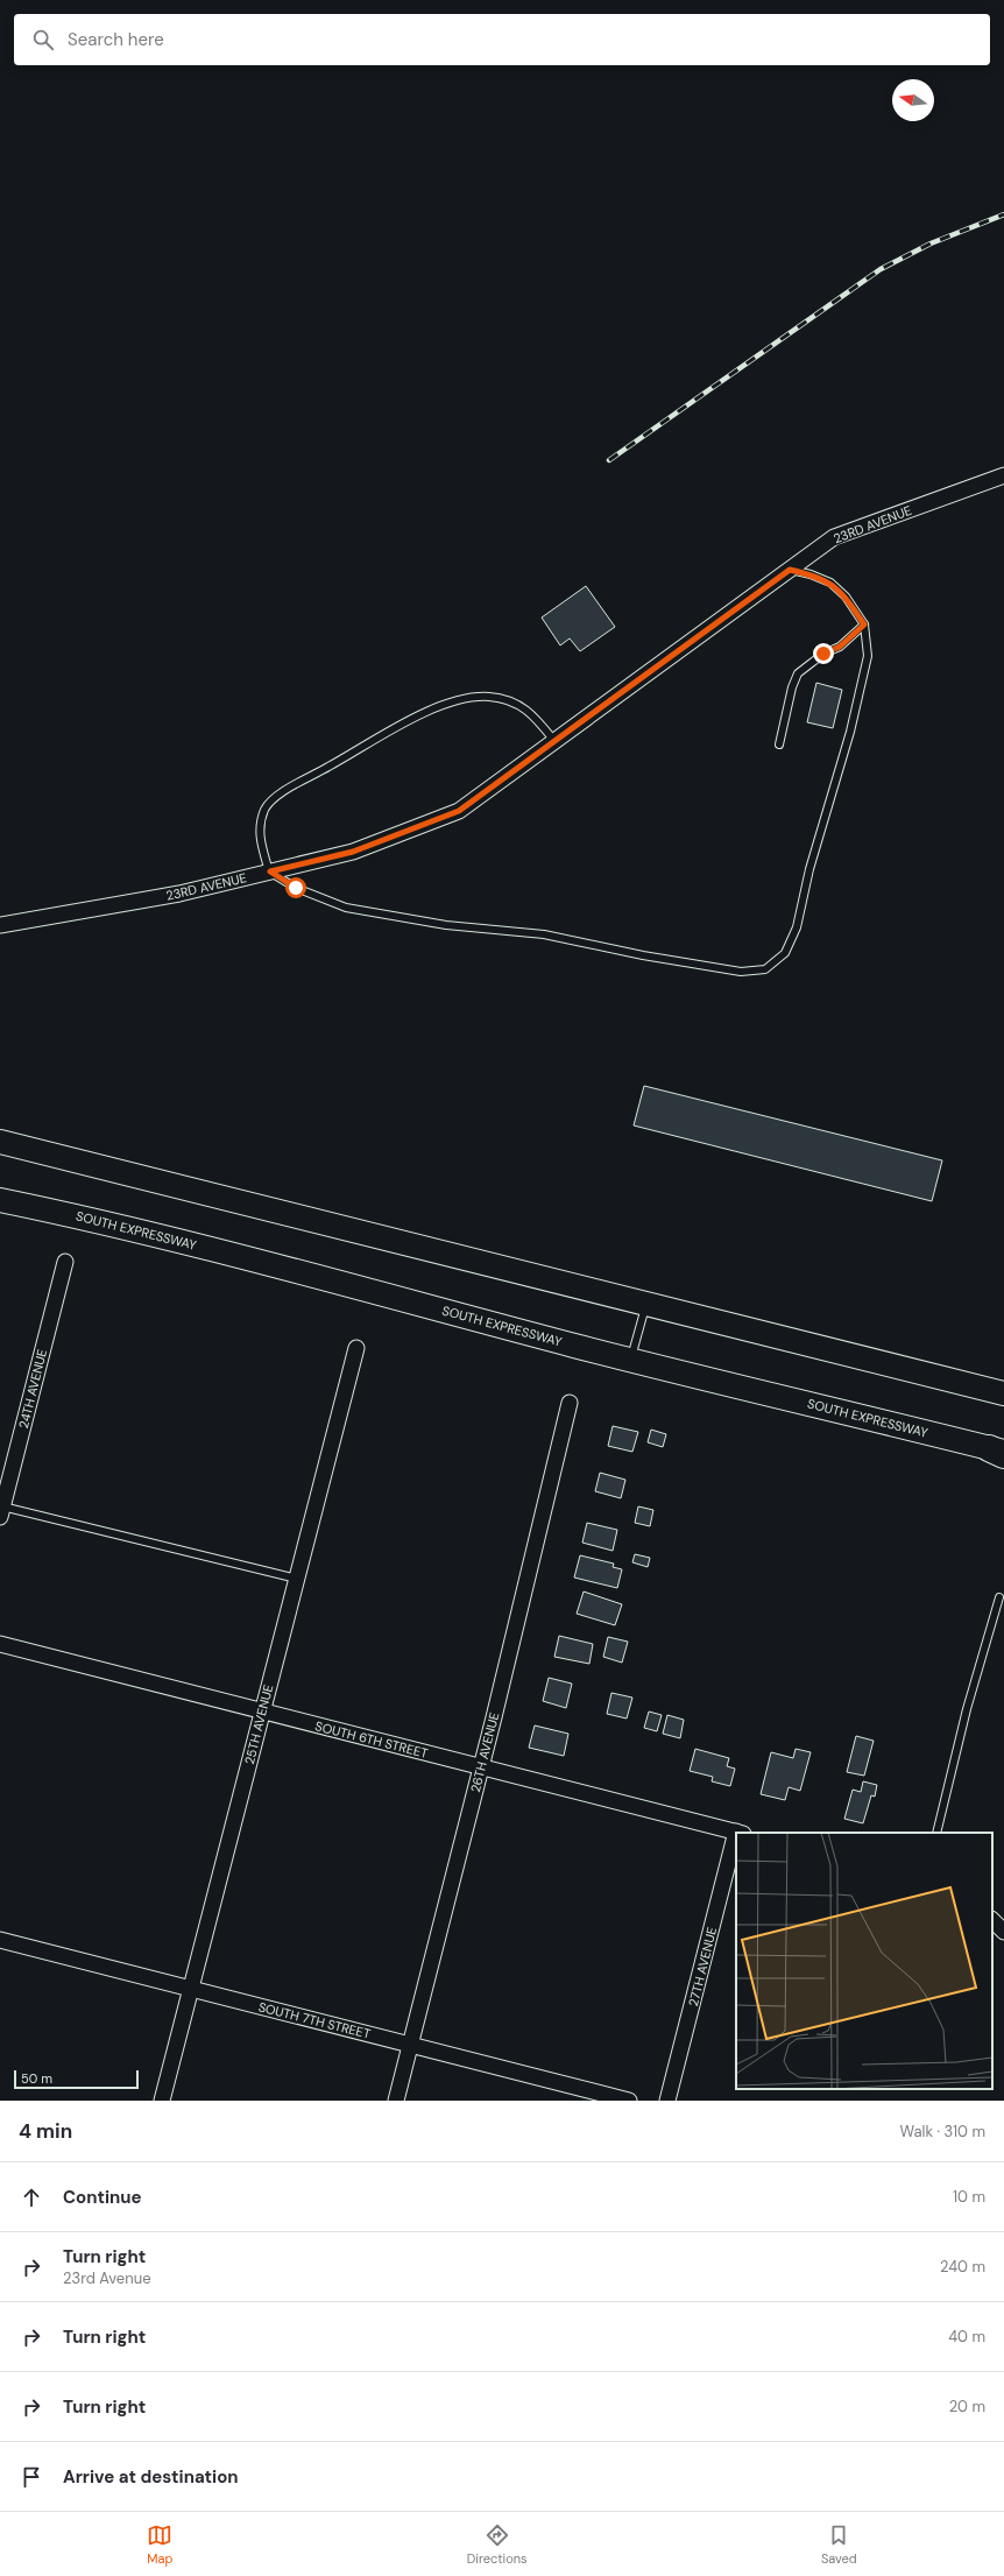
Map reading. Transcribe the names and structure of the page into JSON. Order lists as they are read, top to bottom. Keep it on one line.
{"streets":{"main road":["SOUTH EXPRESSWAY"],"street":["23RD AVENUE","24TH AVENUE","25TH AVENUE","SOUTH 6TH STREET","26TH AVENUE","27TH AVENUE","SOUTH 7TH STREET"]},"crossings":[["25TH AVENUE","SOUTH 6TH STREET"],["25TH AVENUE","SOUTH 7TH STREET"],["SOUTH 6TH STREET","26TH AVENUE"],["26TH AVENUE","SOUTH 7TH STREET"]],"scale_bar":"50 m","north":"left","page":{"search":"Search here","scale":"50 m","heading":["4 min","Walk · 310 m"],"list":[["Continue","10 m"],["Turn right","23rd Avenue","240 m"],["Turn right","40 m"],["Turn right","20 m"],"Arrive at destination"],"nav":["Map","Directions","Saved"]}}
